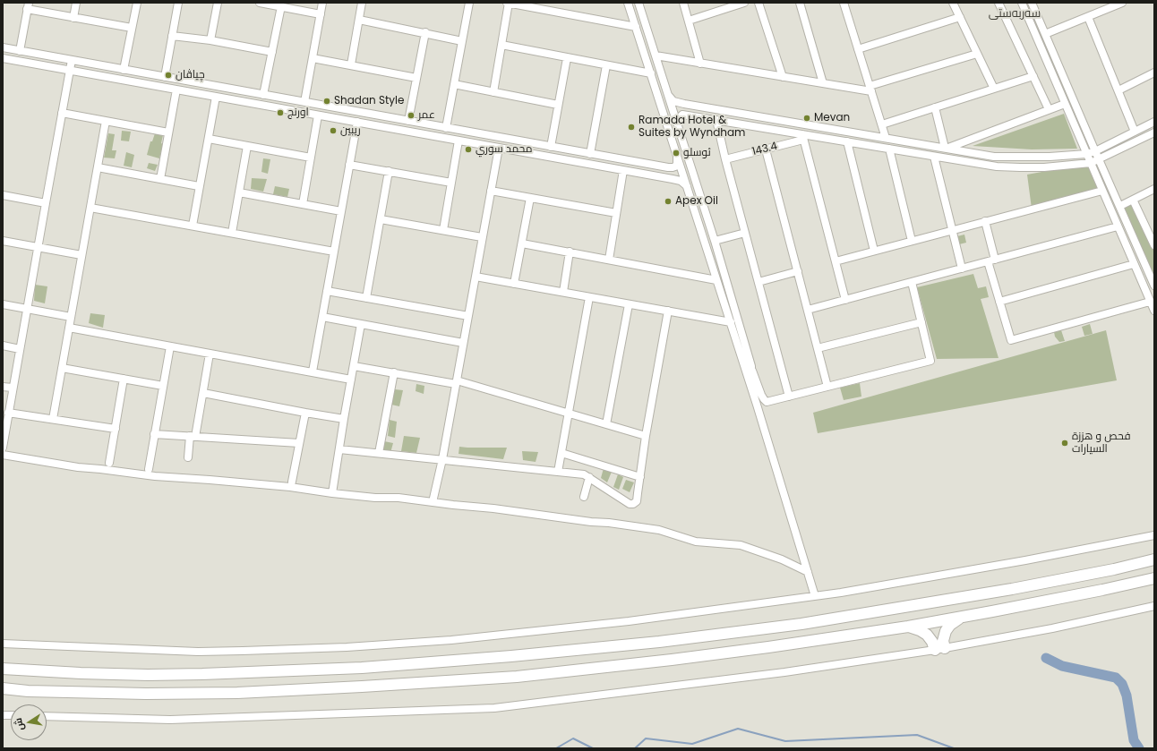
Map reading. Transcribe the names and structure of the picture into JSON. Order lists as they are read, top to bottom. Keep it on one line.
{"streets":{"street":["143.4"]},"districts":["سه‌ربه‌ستی"],"places":["چياڤان","Shadan Style","اورنج","عمر","Mevan","Ramada Hotel & Suites by Wyndham","ريبين","محمد سوري","ئوسلو","Apex Oil","فحص و هززة السيارات"],"north":"left"}
